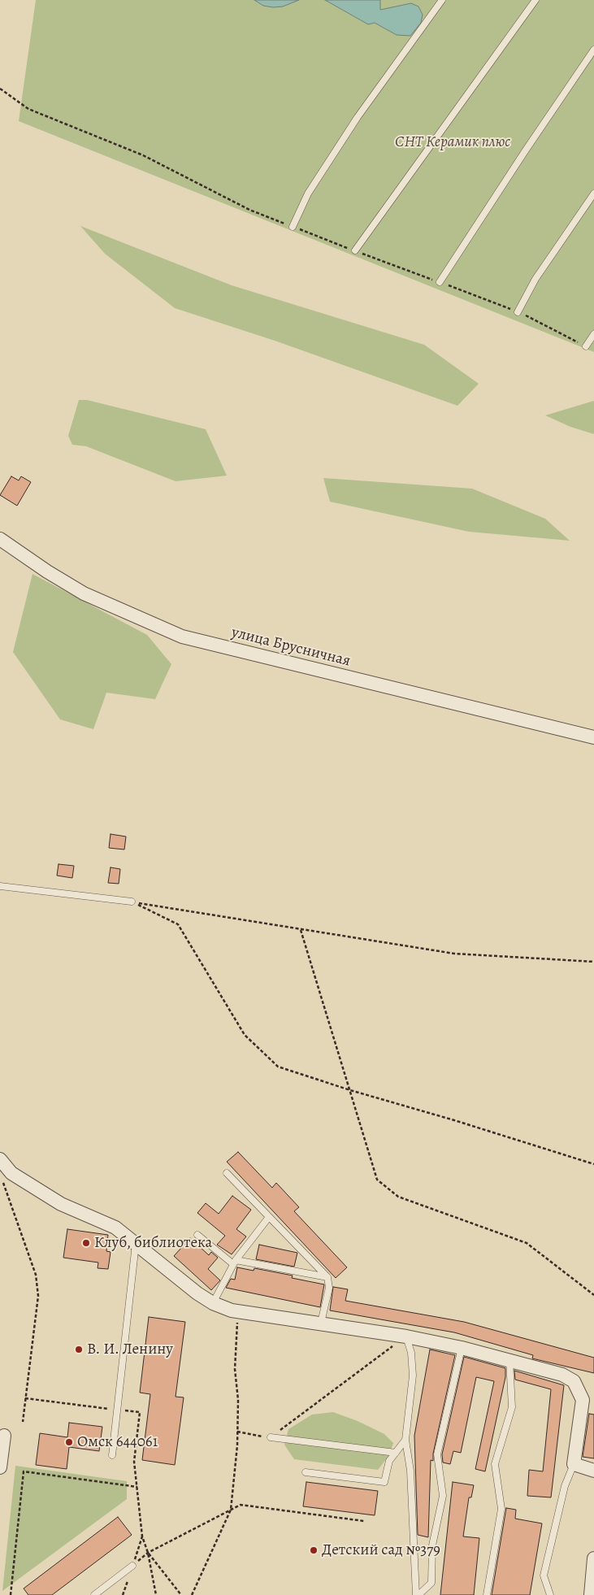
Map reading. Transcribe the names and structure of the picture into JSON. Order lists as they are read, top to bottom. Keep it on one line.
{"streets":{"street":["улица Брусничная"]},"parks":["СНТ Керамик плюс"],"places":["Клуб, библиотека","В. И. Ленину","Омск 644061","Детский сад №379"]}
